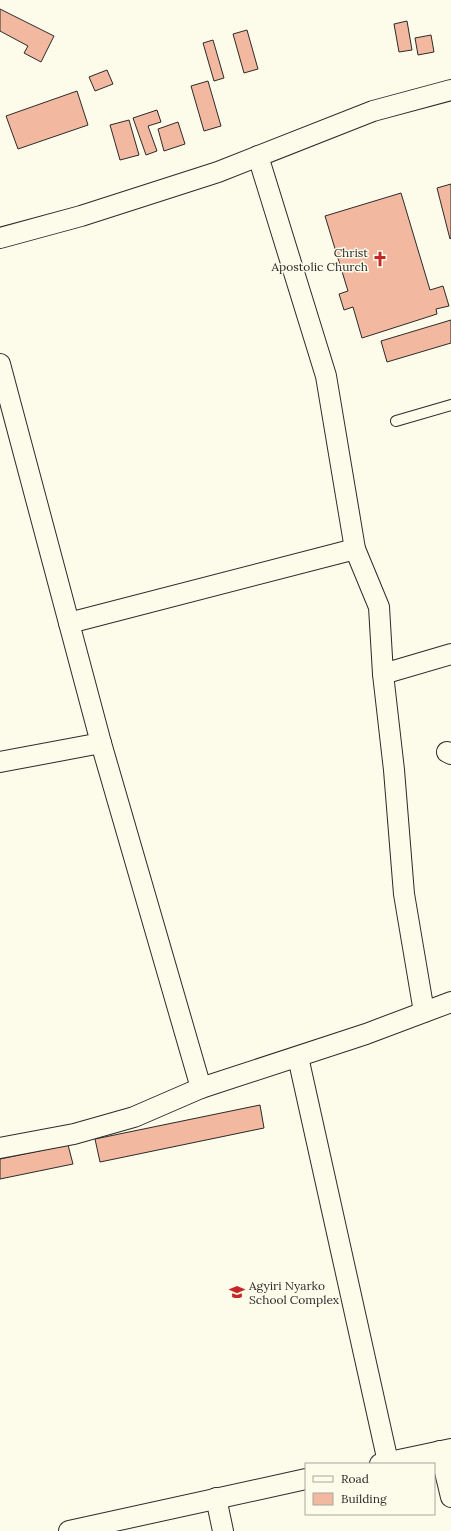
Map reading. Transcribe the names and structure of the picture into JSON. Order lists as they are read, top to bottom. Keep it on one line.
{"places":{"church":["Christ Apostolic Church"],"school or university":["Agyiri Nyarko School Complex"]},"legend":["Road","Building"]}
